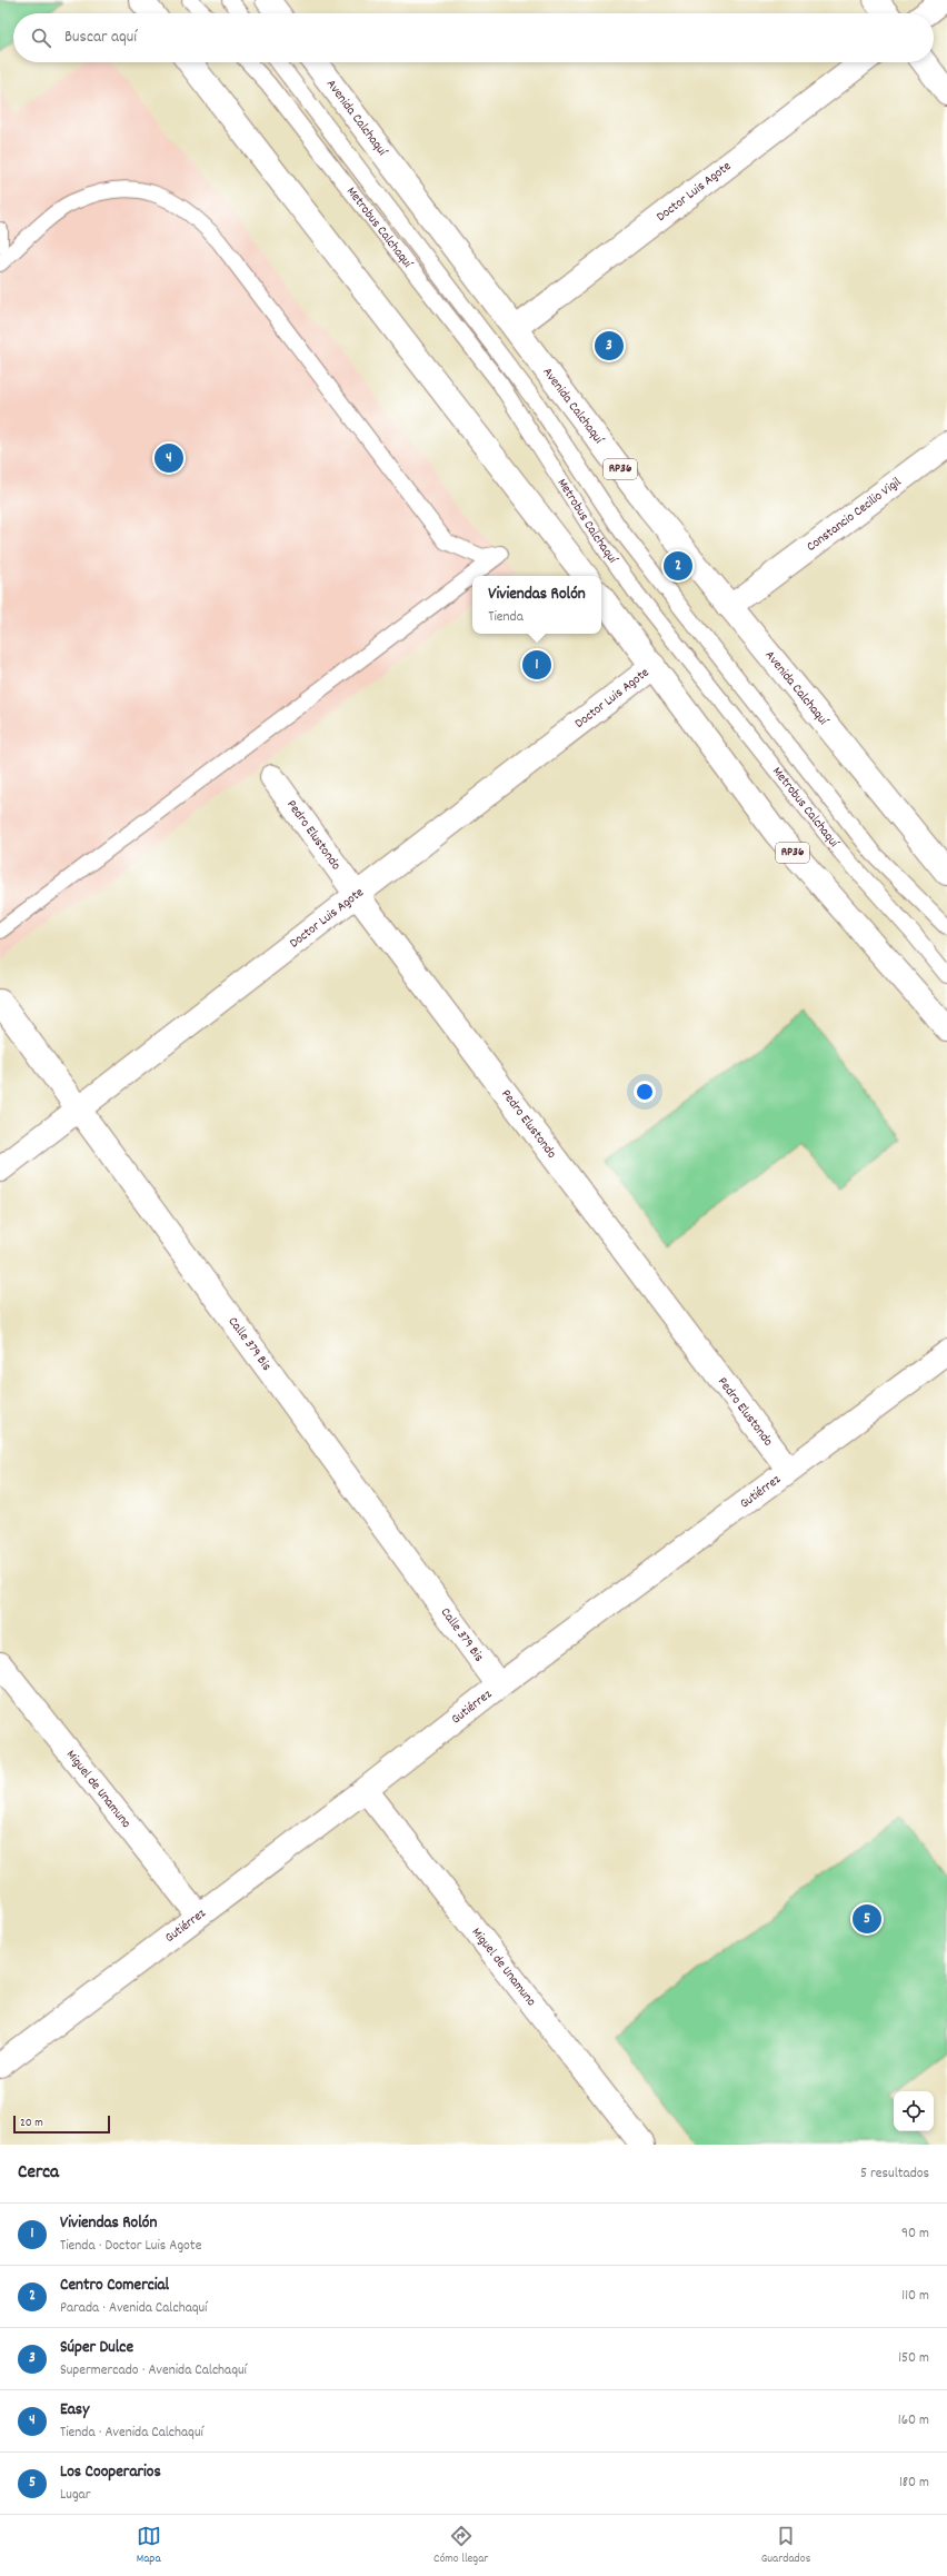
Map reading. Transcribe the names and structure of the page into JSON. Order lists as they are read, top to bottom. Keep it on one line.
{"streets":{"street":["Avenida Calchaquí","Doctor Luis Agote","RP36","Constancio Cecilio Vigil","Pedro Elustondo","Calle 379 Bis","Gutiérrez","Miguel de Unamuno"],"lane":["Metrobus Calchaquí"]},"crossings":[["Avenida Calchaquí","Doctor Luis Agote"],["Doctor Luis Agote","RP36"],["Doctor Luis Agote","Pedro Elustondo"],["Doctor Luis Agote","Calle 379 Bis"],["Pedro Elustondo","Gutiérrez"],["Calle 379 Bis","Gutiérrez"],["Gutiérrez","Miguel de Unamuno"]],"scale_bar":"20 m","page":{"search":"Buscar aquí","pins":["3","4","2","1","5"],"popup":["Viviendas Rolón","Tienda"],"scale":"20 m","heading":["Cerca","5 resultados"],"list":[{"mark":"1","name":"Viviendas Rolón","note":"Tienda · Doctor Luis Agote","value":"90 m"},{"mark":"2","name":"Centro Comercial","note":"Parada · Avenida Calchaquí","value":"110 m"},{"mark":"3","name":"Súper Dulce","note":"Supermercado · Avenida Calchaquí","value":"150 m"},{"mark":"4","name":"Easy","note":"Tienda · Avenida Calchaquí","value":"160 m"},{"mark":"5","name":"Los Cooperarios","note":"Lugar","value":"180 m"}],"nav":["Mapa","Cómo llegar","Guardados"]}}
